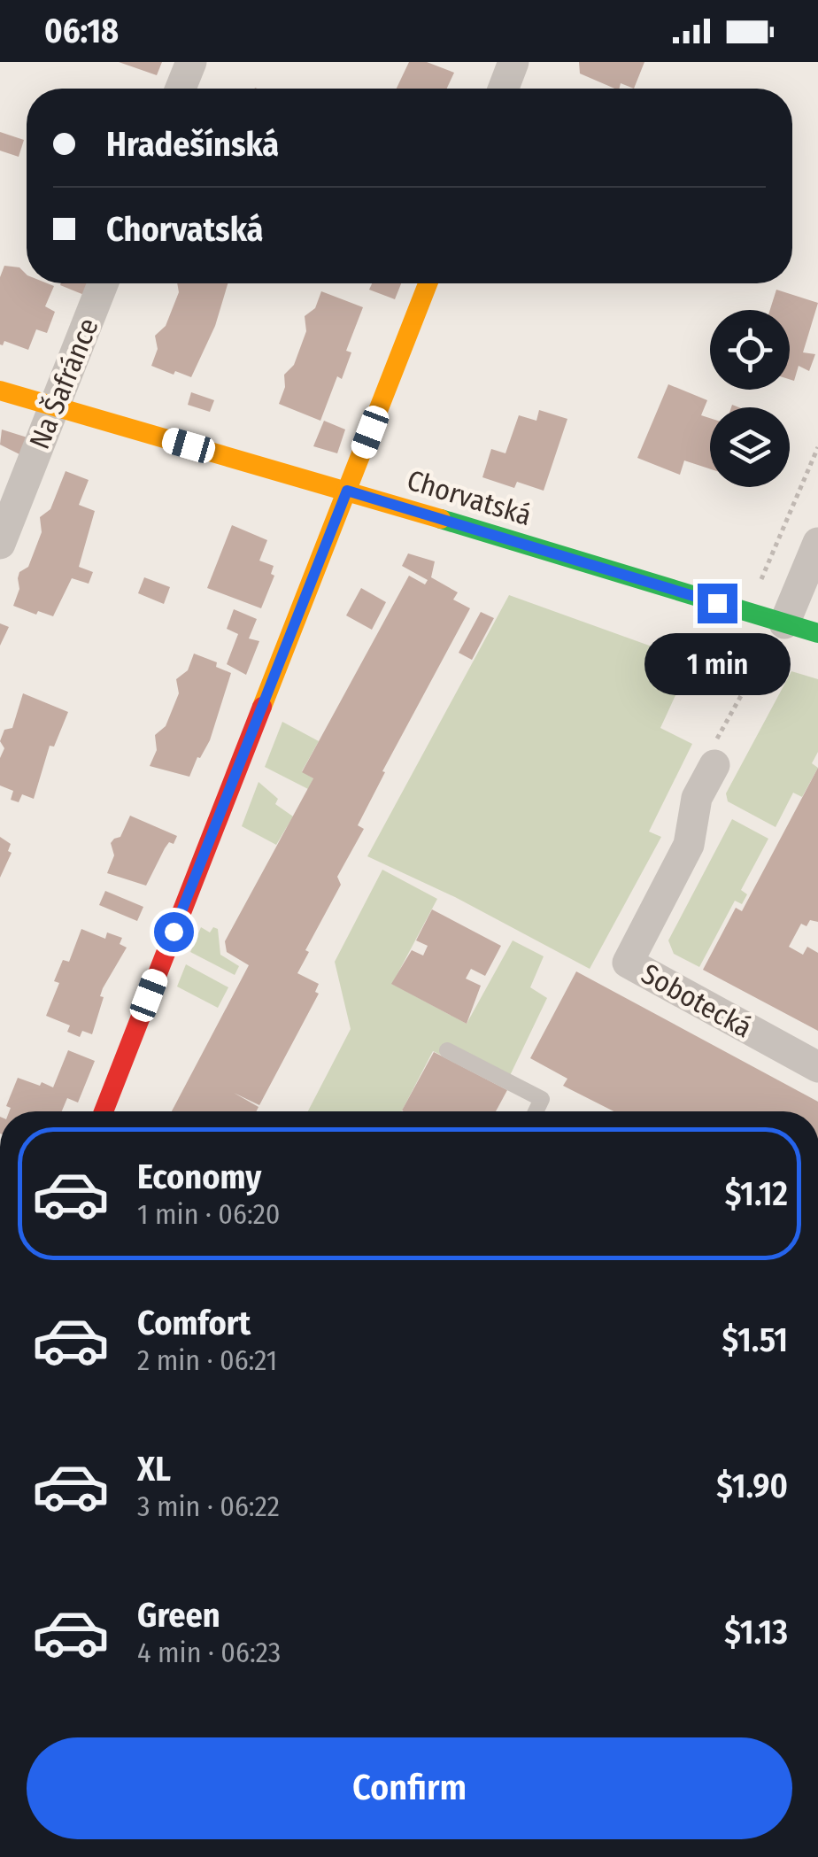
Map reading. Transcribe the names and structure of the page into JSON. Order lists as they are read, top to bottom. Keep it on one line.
{"streets":{"street":["Na Šafránce","Chorvatská","Sobotecká"]},"crossings":[["Na Šafránce","Chorvatská"]],"page":{"status":"06:18","banner":["Hradešínská","Chorvatská"],"bubble":"1 min","list":[{"name":"Economy","note":"1 min · 06:20","value":"$1.12"},{"name":"Comfort","note":"2 min · 06:21","value":"$1.51"},{"name":"XL","note":"3 min · 06:22","value":"$1.90"},{"name":"Green","note":"4 min · 06:23","value":"$1.13"}],"buttons":"Confirm"}}
